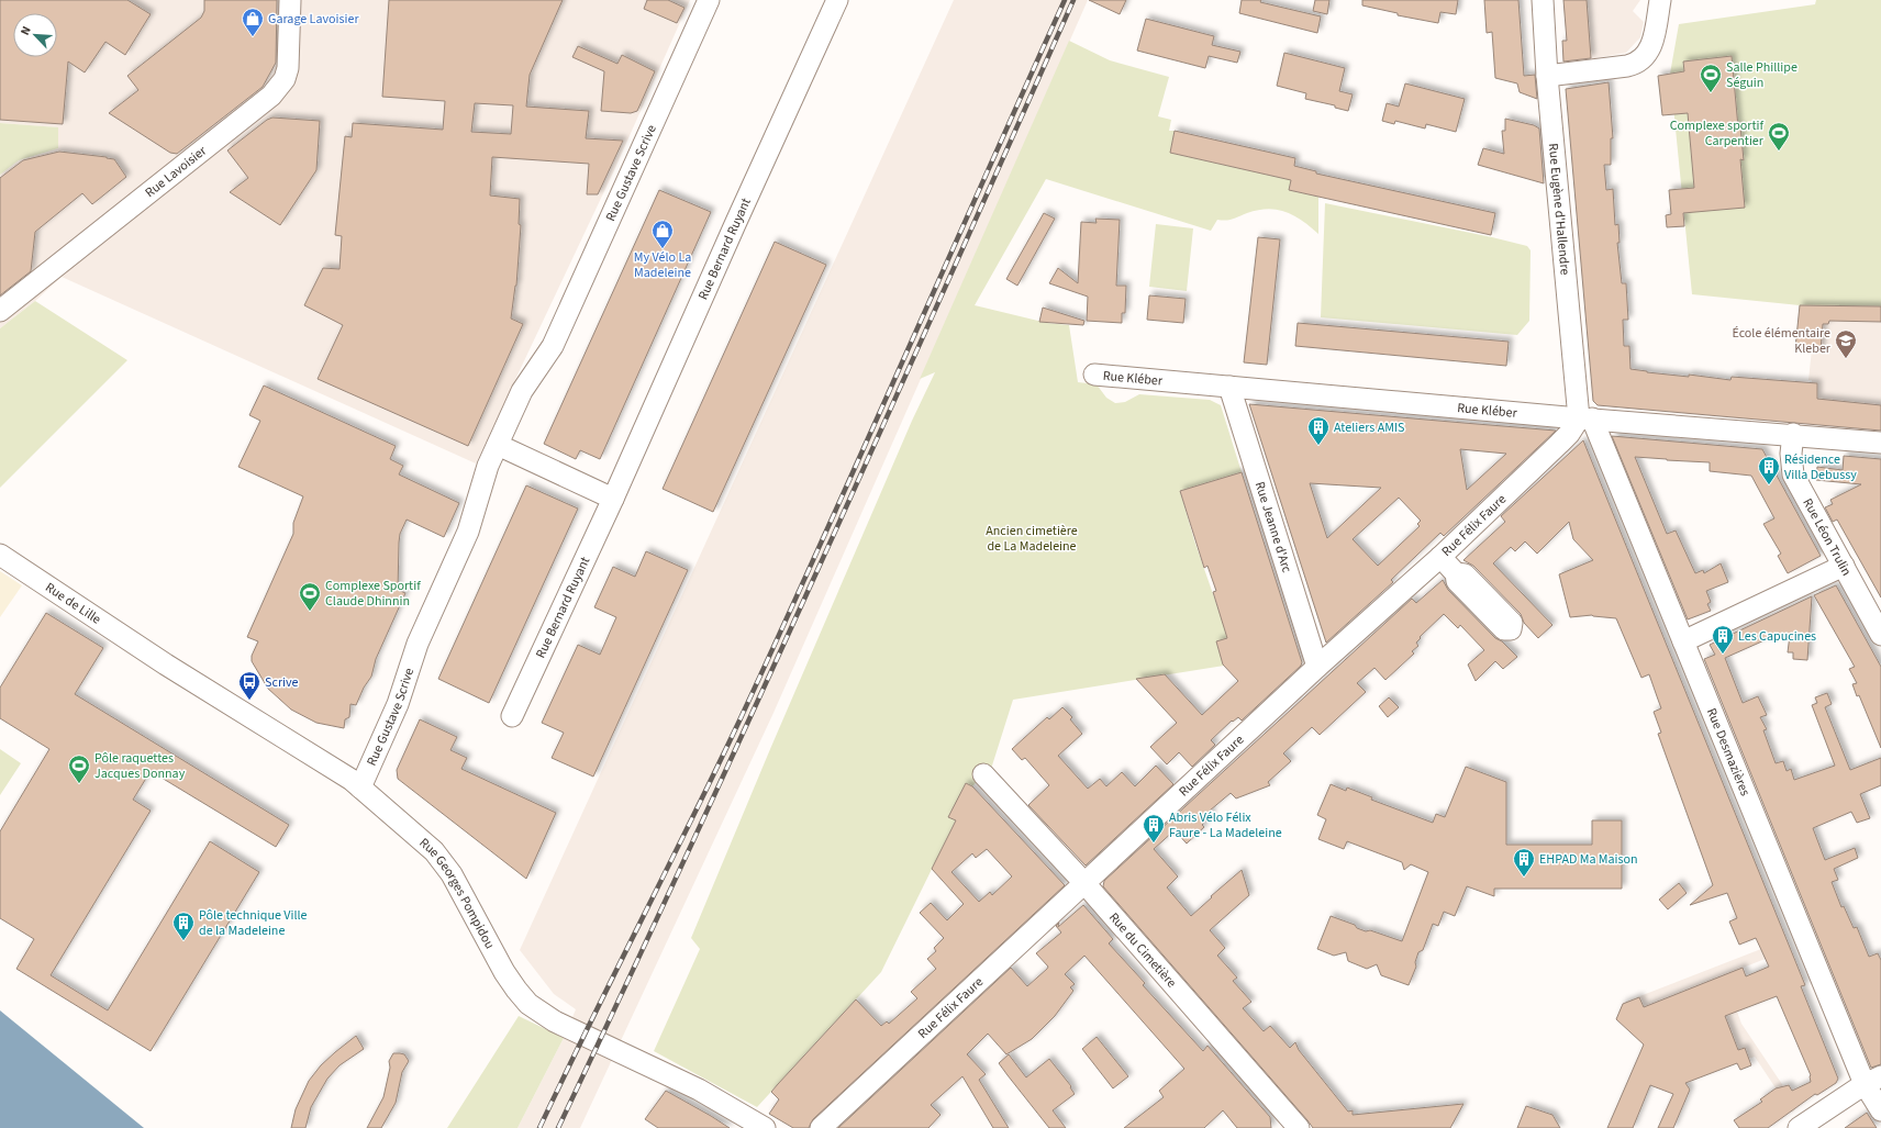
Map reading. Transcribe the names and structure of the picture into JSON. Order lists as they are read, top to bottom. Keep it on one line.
{"streets":{"street":["Rue Lavoisier","Rue Gustave Scrive","Rue Eugène d'Hallendre","Rue Bernard Ruyant","Rue Kléber","Rue Félix Faure","Rue Jeanne d'Arc","Rue Léon Trulin","Rue de Lille","Rue Desmazières","Rue Georges Pompidou","Rue du Cimetière"]},"crossings":[["Rue Gustave Scrive","Rue Georges Pompidou"],["Rue Eugène d'Hallendre","Rue Kléber"],["Rue Eugène d'Hallendre","Rue Félix Faure"],["Rue Eugène d'Hallendre","Rue Desmazières"],["Rue Kléber","Rue Félix Faure"],["Rue Kléber","Rue Jeanne d'Arc"],["Rue Kléber","Rue Léon Trulin"],["Rue Kléber","Rue Desmazières"],["Rue Félix Faure","Rue Jeanne d'Arc"],["Rue Félix Faure","Rue Desmazières"],["Rue Félix Faure","Rue du Cimetière"],["Rue de Lille","Rue Georges Pompidou"]],"parks":["Ancien cimetière de La Madeleine"],"places":{"shop":["Garage Lavoisier","My Vélo La Madeleine"],"sports":["Salle Phillipe Séguin","Complexe sportif Carpentier","Complexe Sportif Claude Dhinnin","Pôle raquettes Jacques Donnay"],"school or university":["École élémentaire Kleber"],"building":["Ateliers AMIS","Résidence Villa Debussy","Les Capucines","Abris Vélo Félix Faure - La Madeleine","EHPAD Ma Maison","Pôle technique Ville de la Madeleine"],"bus stop":["Scrive"]},"north":"top left"}
